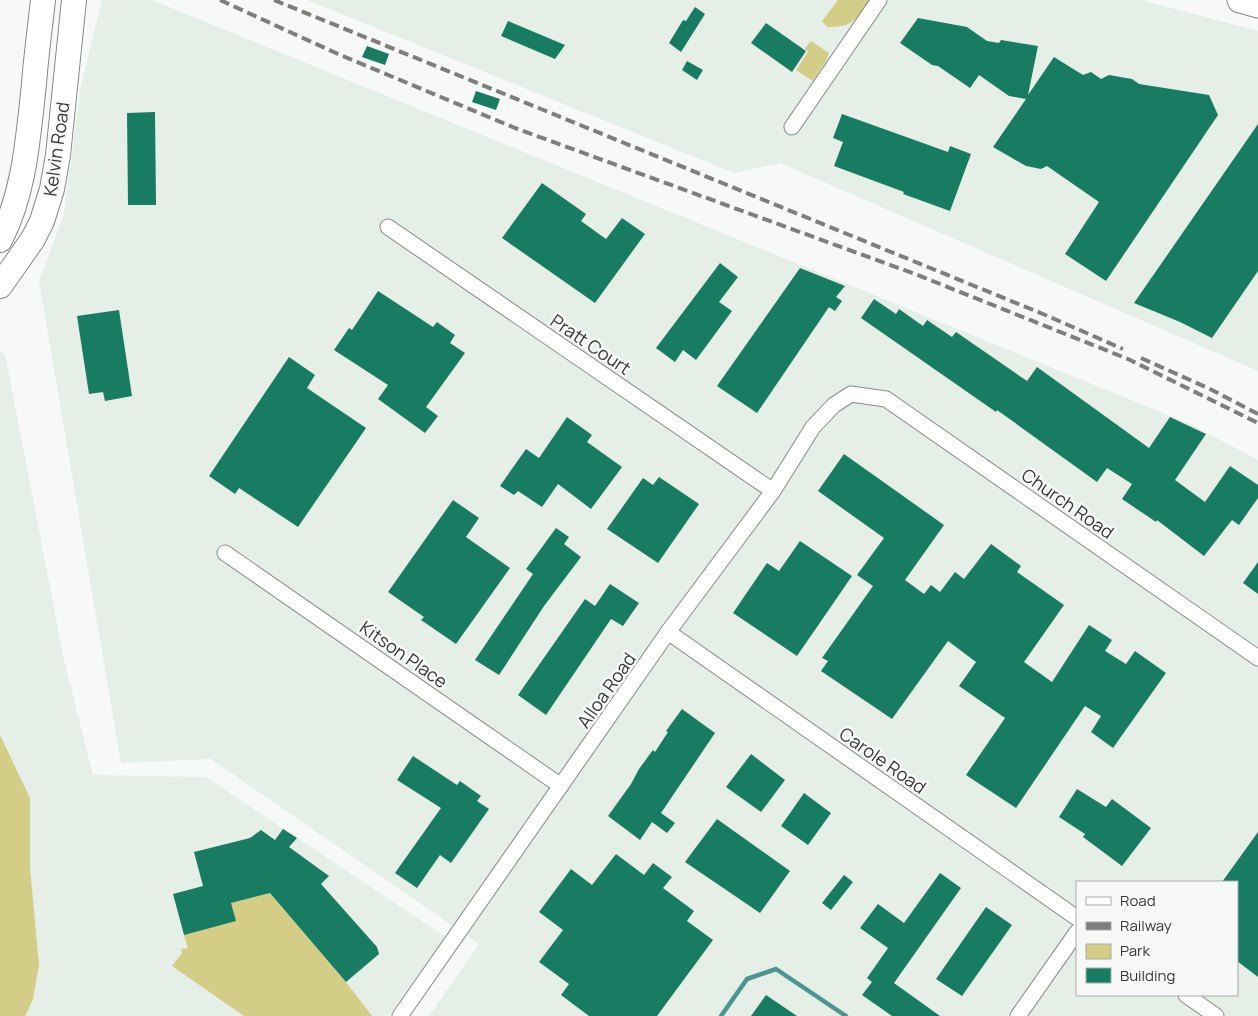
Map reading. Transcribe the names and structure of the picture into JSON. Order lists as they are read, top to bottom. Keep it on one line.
{"streets":{"main road":["Kelvin Road"],"street":["Pratt Court","Church Road","Kitson Place","Alloa Road","Carole Road"]},"crossings":[["Pratt Court","Alloa Road"],["Church Road","Alloa Road"],["Kitson Place","Alloa Road"],["Alloa Road","Carole Road"]],"legend":["Road","Railway","Park","Building"]}
